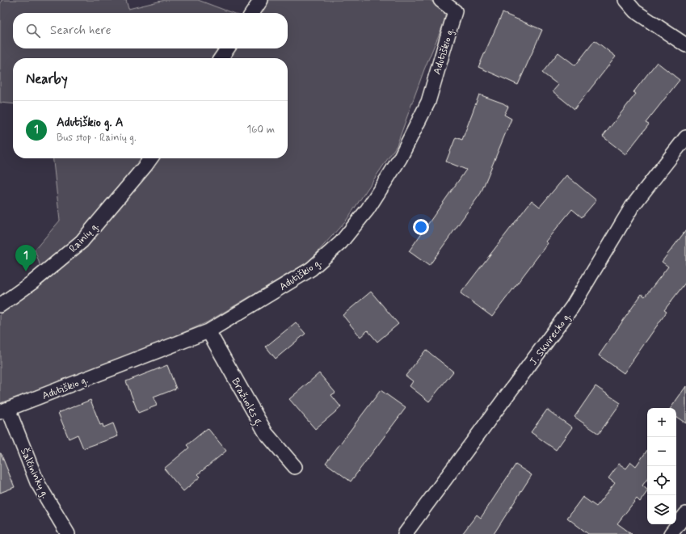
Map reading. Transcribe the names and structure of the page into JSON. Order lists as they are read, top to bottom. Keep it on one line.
{"streets":{"street":["Adutiškio g.","Rainių g.","J. Skvirecko g.","Bražuolės g.","Šalčininkų g."]},"crossings":[["Adutiškio g.","Bražuolės g."],["Adutiškio g.","Šalčininkų g."]],"page":{"search":"Search here","heading":"Nearby","list":[{"mark":"1","name":"Adutiškio g. A","note":"Bus stop · Rainių g.","value":"160 m"}],"pins":"1","map_buttons":["+","−"]}}
